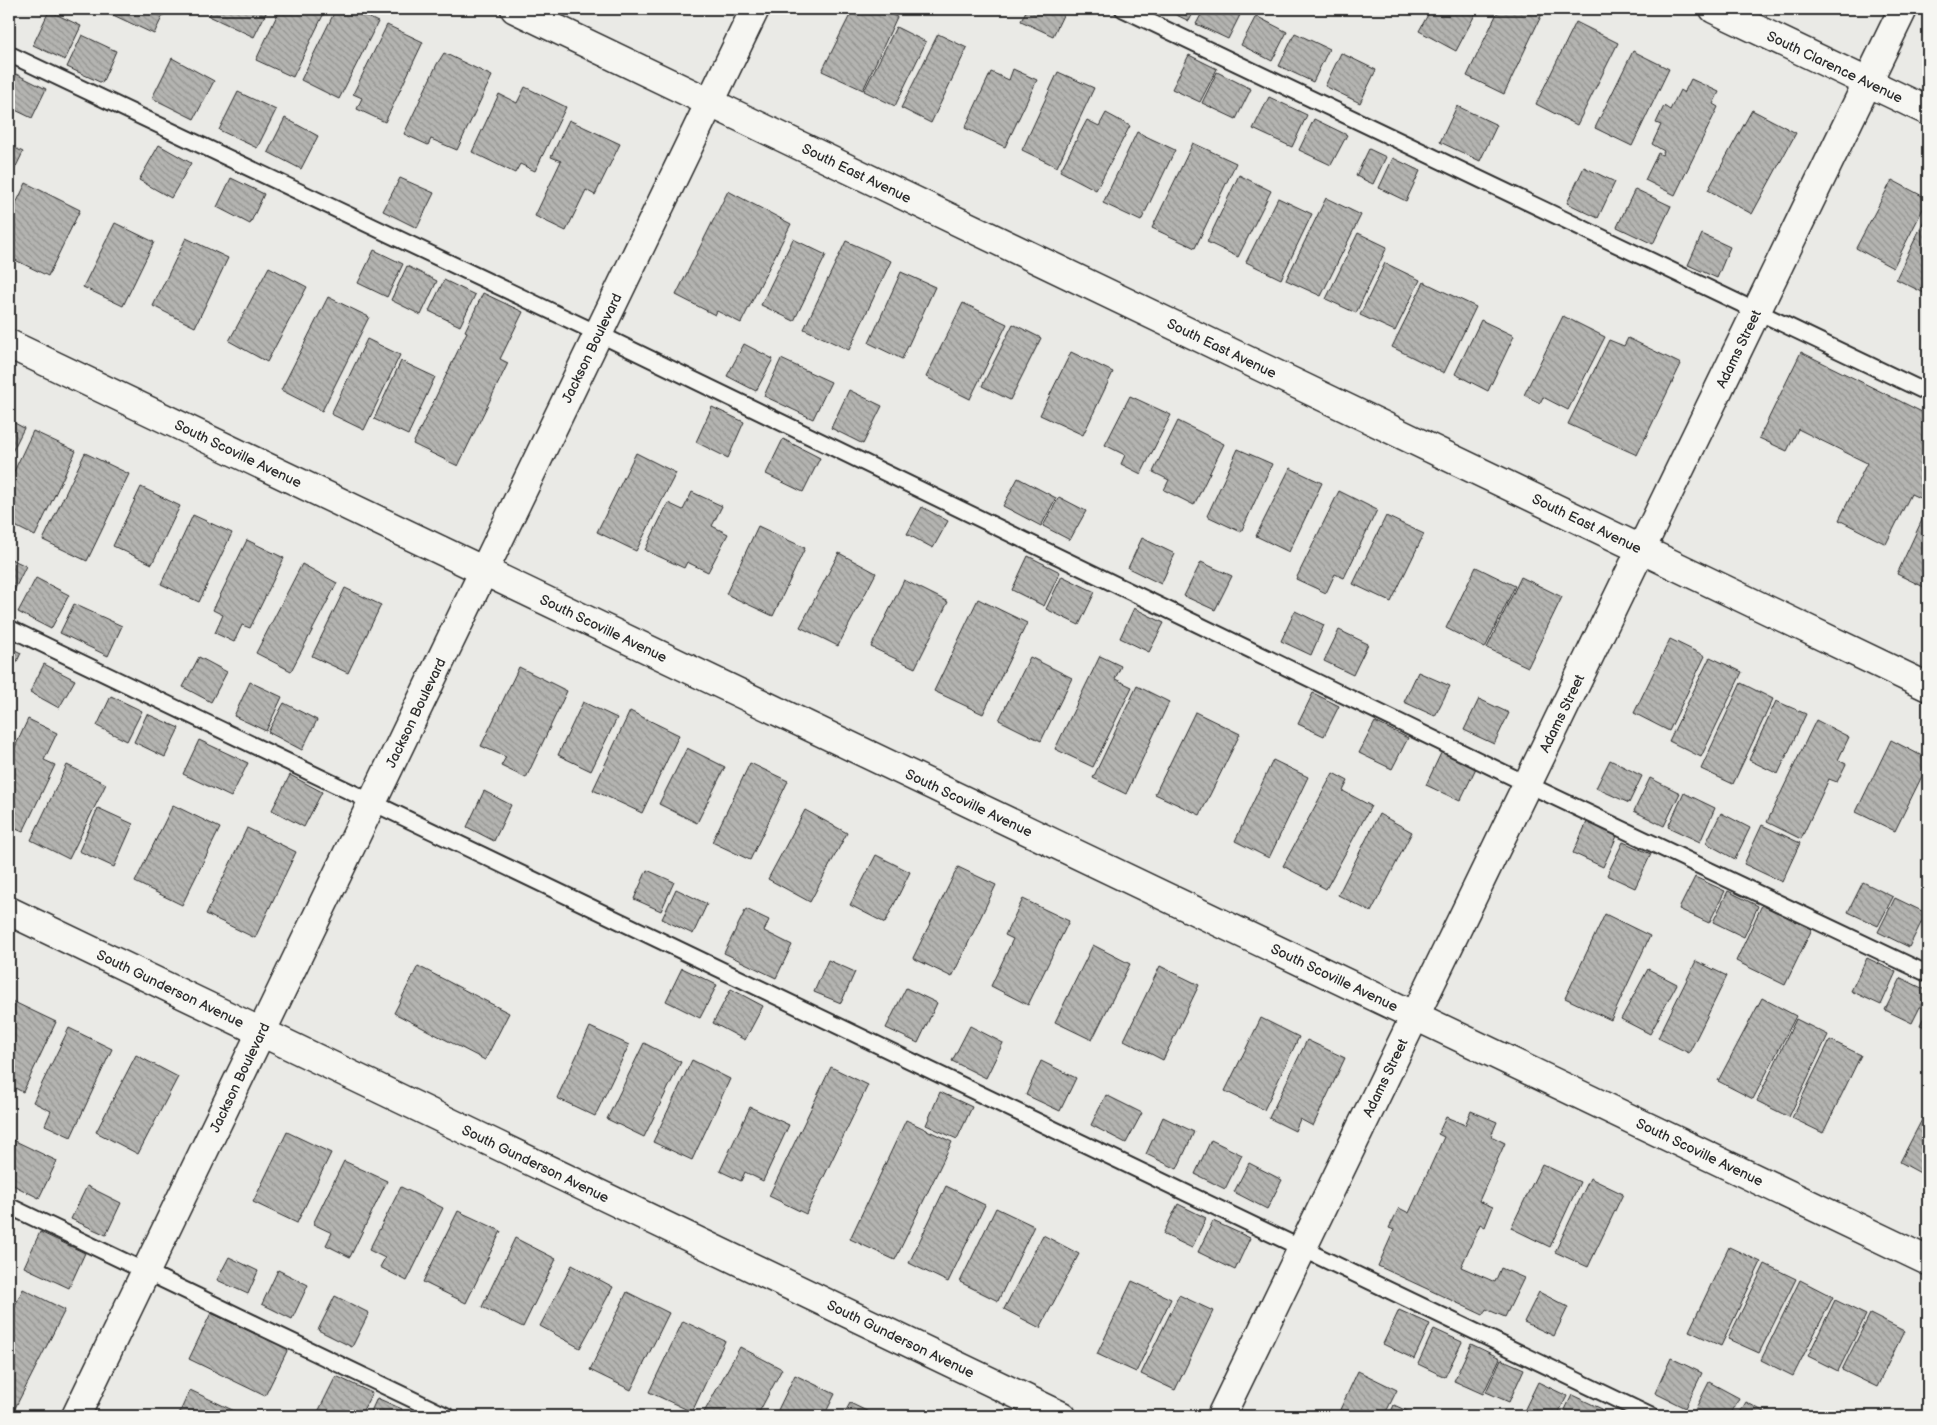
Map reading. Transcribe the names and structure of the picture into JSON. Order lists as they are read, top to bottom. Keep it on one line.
{"streets":{"street":["South Clarence Avenue","South East Avenue","Jackson Boulevard","Adams Street","South Scoville Avenue","South Gunderson Avenue"]},"crossings":[["South Clarence Avenue","Adams Street"],["South East Avenue","Jackson Boulevard"],["South East Avenue","Adams Street"],["Jackson Boulevard","South Scoville Avenue"],["Jackson Boulevard","South Gunderson Avenue"],["Adams Street","South Scoville Avenue"]]}
